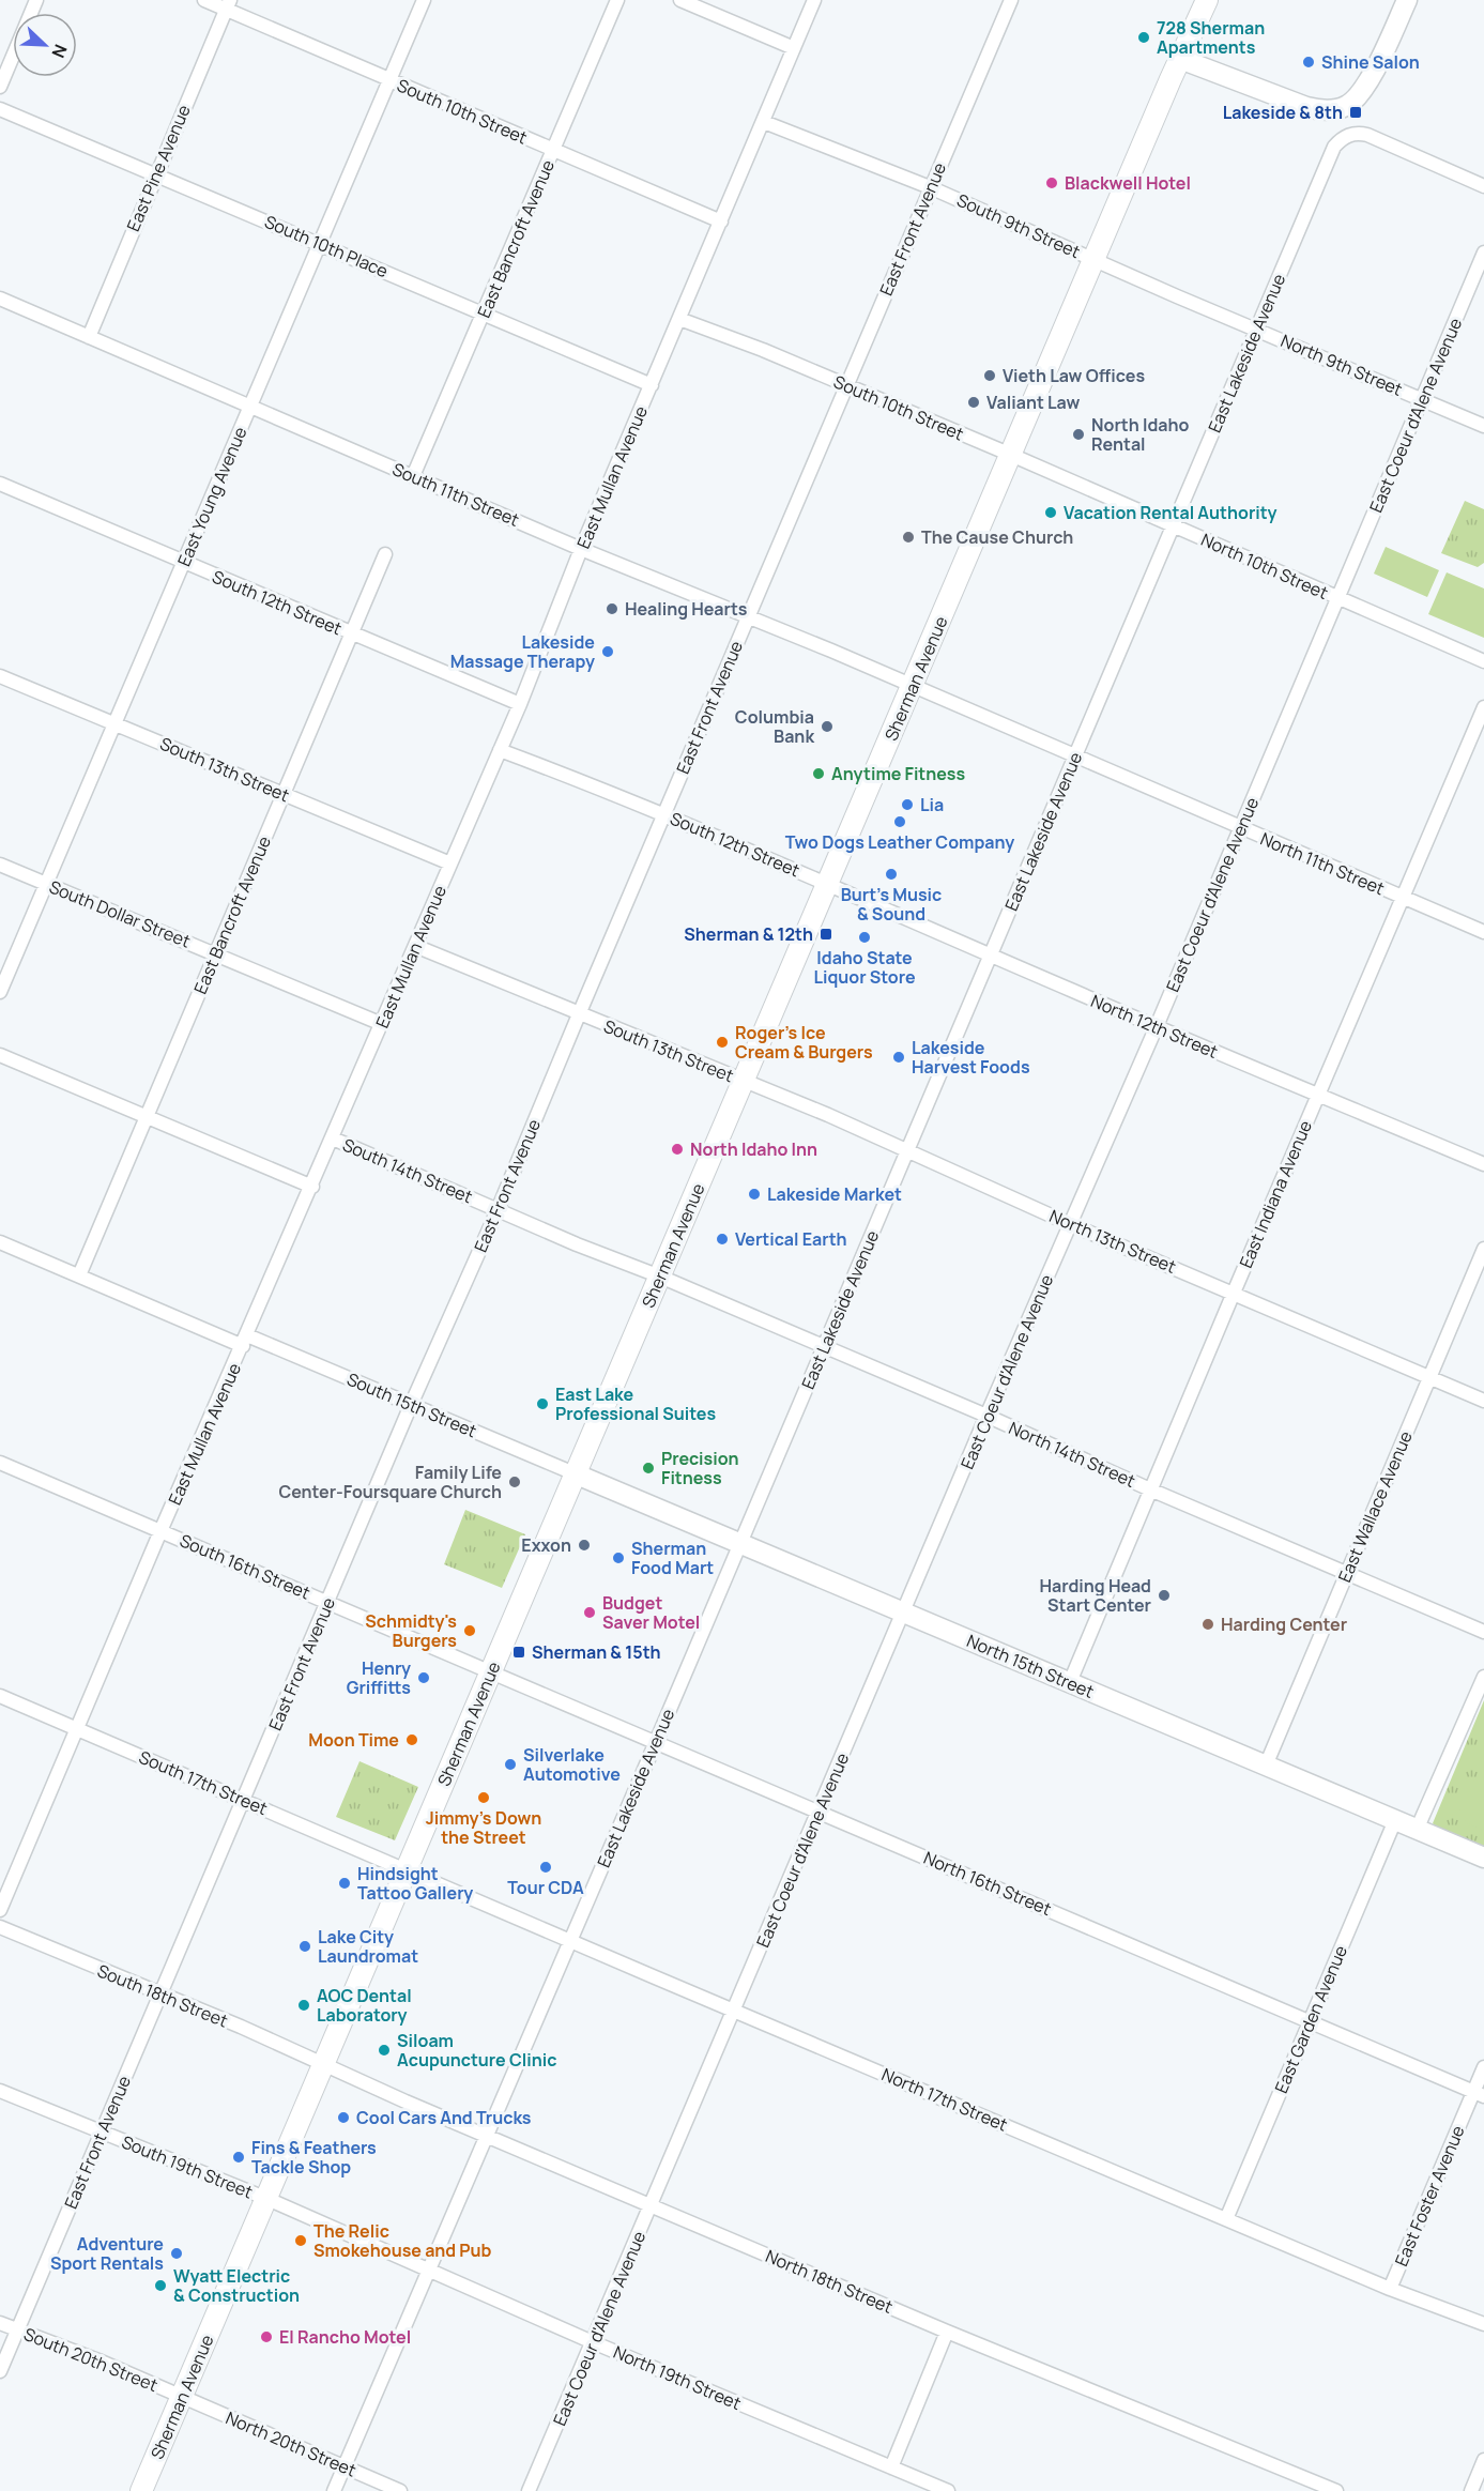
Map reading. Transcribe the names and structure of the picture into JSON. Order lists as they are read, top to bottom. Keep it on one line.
{"streets":{"main road":["Sherman Avenue","North 15th Street"],"street":["South 10th Street","East Pine Avenue","South 9th Street","East Front Avenue","East Bancroft Avenue","South 10th Place","East Lakeside Avenue","North 9th Street","East Coeur d'Alene Avenue","East Mullan Avenue","South 11th Street","East Young Avenue","North 10th Street","South 12th Street","South 13th Street","North 11th Street","South Dollar Street","North 12th Street","South 14th Street","East Indiana Avenue","North 13th Street","South 15th Street","North 14th Street","East Wallace Avenue","South 16th Street","South 17th Street","North 16th Street","South 18th Street","East Garden Avenue","North 17th Street","South 19th Street","East Foster Avenue","North 18th Street","South 20th Street","North 19th Street","North 20th Street"]},"crossings":[["South 10th Street","East Pine Avenue"],["South 10th Street","East Front Avenue"],["South 10th Street","East Bancroft Avenue"],["South 10th Street","East Mullan Avenue"],["South 10th Street","East Young Avenue"],["South 10th Street","North 10th Street"],["South 10th Street","Sherman Avenue"],["East Pine Avenue","South 10th Place"],["East Pine Avenue","South 11th Street"],["South 9th Street","East Front Avenue"],["South 9th Street","North 9th Street"],["South 9th Street","East Mullan Avenue"],["South 9th Street","Sherman Avenue"],["East Front Avenue","South 11th Street"],["East Front Avenue","South 12th Street"],["East Front Avenue","South 13th Street"],["East Front Avenue","South 14th Street"],["East Front Avenue","South 15th Street"],["East Front Avenue","South 16th Street"],["East Front Avenue","South 17th Street"],["East Front Avenue","South 18th Street"],["East Front Avenue","South 19th Street"],["East Front Avenue","South 20th Street"],["East Bancroft Avenue","South 10th Place"],["East Bancroft Avenue","South 11th Street"],["East Bancroft Avenue","South 12th Street"],["East Bancroft Avenue","South 13th Street"],["East Bancroft Avenue","South Dollar Street"],["East Bancroft Avenue","South 15th Street"],["South 10th Place","East Mullan Avenue"],["South 10th Place","East Young Avenue"],["East Lakeside Avenue","North 9th Street"],["East Lakeside Avenue","North 10th Street"],["East Lakeside Avenue","North 11th Street"],["East Lakeside Avenue","North 12th Street"],["East Lakeside Avenue","North 13th Street"],["East Lakeside Avenue","North 14th Street"],["East Lakeside Avenue","North 15th Street"],["East Lakeside Avenue","North 16th Street"],["East Lakeside Avenue","North 17th Street"],["East Lakeside Avenue","North 18th Street"],["East Lakeside Avenue","North 19th Street"],["East Lakeside Avenue","North 20th Street"],["North 9th Street","East Coeur d'Alene Avenue"],["North 9th Street","Sherman Avenue"],["East Coeur d'Alene Avenue","North 10th Street"],["East Coeur d'Alene Avenue","North 11th Street"],["East Coeur d'Alene Avenue","North 12th Street"],["East Coeur d'Alene Avenue","North 13th Street"],["East Coeur d'Alene Avenue","North 14th Street"],["East Coeur d'Alene Avenue","North 15th Street"],["East Coeur d'Alene Avenue","North 16th Street"],["East Coeur d'Alene Avenue","North 17th Street"],["East Coeur d'Alene Avenue","North 18th Street"],["East Coeur d'Alene Avenue","North 19th Street"],["East Mullan Avenue","South 11th Street"],["East Mullan Avenue","South 12th Street"],["East Mullan Avenue","South 13th Street"],["East Mullan Avenue","South Dollar Street"],["East Mullan Avenue","South 14th Street"],["East Mullan Avenue","South 15th Street"],["East Mullan Avenue","South 16th Street"],["East Mullan Avenue","South 17th Street"],["South 11th Street","East Young Avenue"],["South 11th Street","Sherman Avenue"],["South 11th Street","North 11th Street"],["East Young Avenue","South 12th Street"],["East Young Avenue","South 13th Street"],["East Young Avenue","South Dollar Street"],["North 10th Street","Sherman Avenue"],["South 12th Street","Sherman Avenue"],["South 12th Street","North 12th Street"],["Sherman Avenue","South 13th Street"],["Sherman Avenue","North 11th Street"],["Sherman Avenue","North 12th Street"],["Sherman Avenue","South 14th Street"],["Sherman Avenue","North 13th Street"],["Sherman Avenue","South 15th Street"],["Sherman Avenue","North 14th Street"],["Sherman Avenue","South 16th Street"],["Sherman Avenue","North 15th Street"],["Sherman Avenue","South 17th Street"],["Sherman Avenue","North 16th Street"],["Sherman Avenue","South 18th Street"],["Sherman Avenue","North 17th Street"],["Sherman Avenue","South 19th Street"],["Sherman Avenue","North 18th Street"],["Sherman Avenue","South 20th Street"],["Sherman Avenue","North 19th Street"],["Sherman Avenue","North 20th Street"],["South 13th Street","North 13th Street"],["North 11th Street","East Indiana Avenue"],["North 12th Street","East Indiana Avenue"],["South 14th Street","North 14th Street"],["East Indiana Avenue","North 13th Street"],["East Indiana Avenue","North 14th Street"],["East Indiana Avenue","North 15th Street"],["North 13th Street","East Wallace Avenue"],["South 15th Street","North 15th Street"],["North 14th Street","East Wallace Avenue"],["East Wallace Avenue","North 15th Street"],["South 16th Street","North 16th Street"],["North 15th Street","East Garden Avenue"],["South 17th Street","North 17th Street"],["North 16th Street","East Garden Avenue"],["North 16th Street","East Foster Avenue"],["South 18th Street","North 18th Street"],["East Garden Avenue","North 17th Street"],["North 17th Street","East Foster Avenue"],["South 19th Street","North 19th Street"],["South 20th Street","North 20th Street"]],"places":{"other":["728 Sherman Apartments","Shine Salon","Blackwell Hotel","Vieth Law Offices","Valiant Law","North Idaho Rental","Vacation Rental Authority","The Cause Church","Healing Hearts","Lakeside Massage Therapy","Columbia Bank","Anytime Fitness","Lia","Two Dogs Leather Company","Burt's Music & Sound","Idaho State Liquor Store","Roger's Ice Cream & Burgers","Lakeside Harvest Foods","North Idaho Inn","Lakeside Market","Vertical Earth","East Lake Professional Suites","Precision Fitness","Family Life Center-Foursquare Church","Exxon","Sherman Food Mart","Harding Head Start Center","Budget Saver Motel","Harding Center","Schmidty's Burgers","Henry Griffitts","Moon Time","Silverlake Automotive","Jimmy's Down the Street","Tour CDA","Hindsight Tattoo Gallery","Lake City Laundromat","AOC Dental Laboratory","Siloam Acupuncture Clinic","Cool Cars And Trucks","Fins & Feathers Tackle Shop","The Relic Smokehouse and Pub","Adventure Sport Rentals","Wyatt Electric & Construction","El Rancho Motel"],"transit":["Lakeside & 8th","Sherman & 12th","Sherman & 15th"]},"north":"bottom right"}
